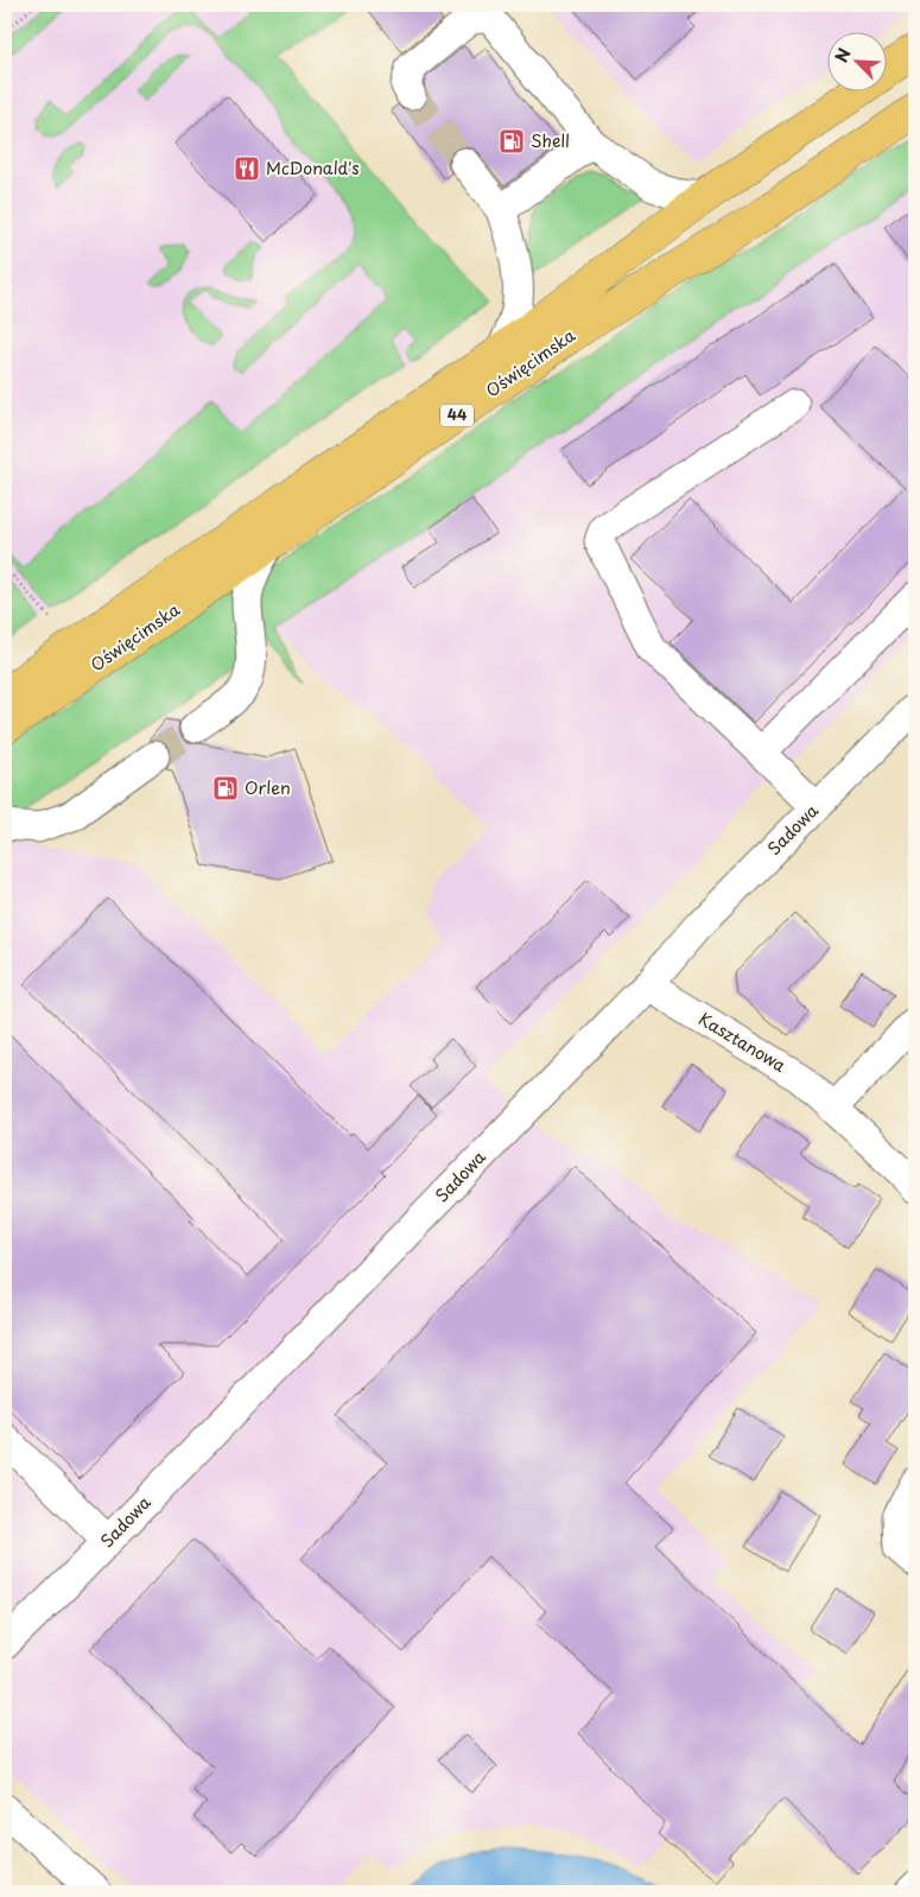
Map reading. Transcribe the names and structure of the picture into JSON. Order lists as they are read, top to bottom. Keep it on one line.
{"streets":{"main road":["Oświęcimska","44"],"street":["Sadowa","Kasztanowa"]},"crossings":[["Sadowa","Kasztanowa"]],"places":{"fuel station":["Shell","Orlen"],"restaurant":["McDonald's"]},"north":"top left"}
